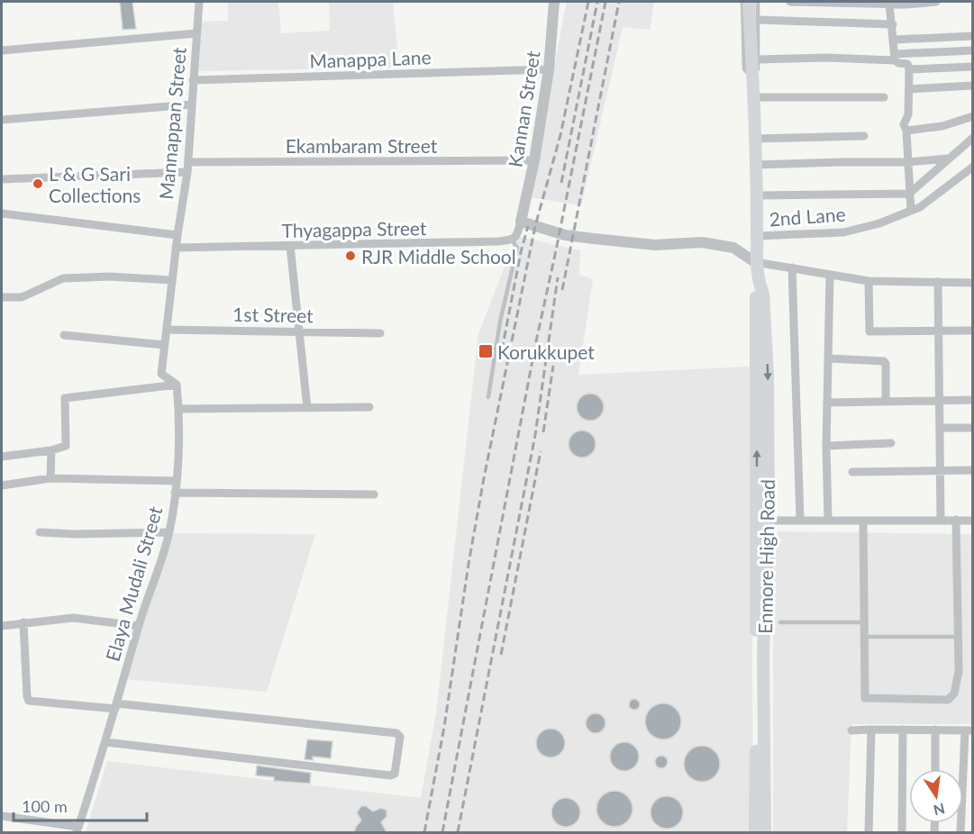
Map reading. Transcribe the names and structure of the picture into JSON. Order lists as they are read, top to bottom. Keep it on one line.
{"streets":{"main road":["Enmore High Road"],"street":["Manappa Lane","Kannan Street","Mannappan Street","Ekambaram Street","2nd Lane","Thyagappa Street","1st Street","Elaya Mudali Street"]},"crossings":[["Manappa Lane","Kannan Street"],["Manappa Lane","Mannappan Street"],["Kannan Street","Ekambaram Street"],["Mannappan Street","Ekambaram Street"],["Mannappan Street","Thyagappa Street"],["Mannappan Street","Elaya Mudali Street"],["2nd Lane","Enmore High Road"],["Thyagappa Street","Elaya Mudali Street"],["1st Street","Elaya Mudali Street"]],"places":{"other":["L & G Sari Collections","RJR Middle School"],"transit":["Korukkupet"]},"scale_bar":"100 m","north":"bottom"}
